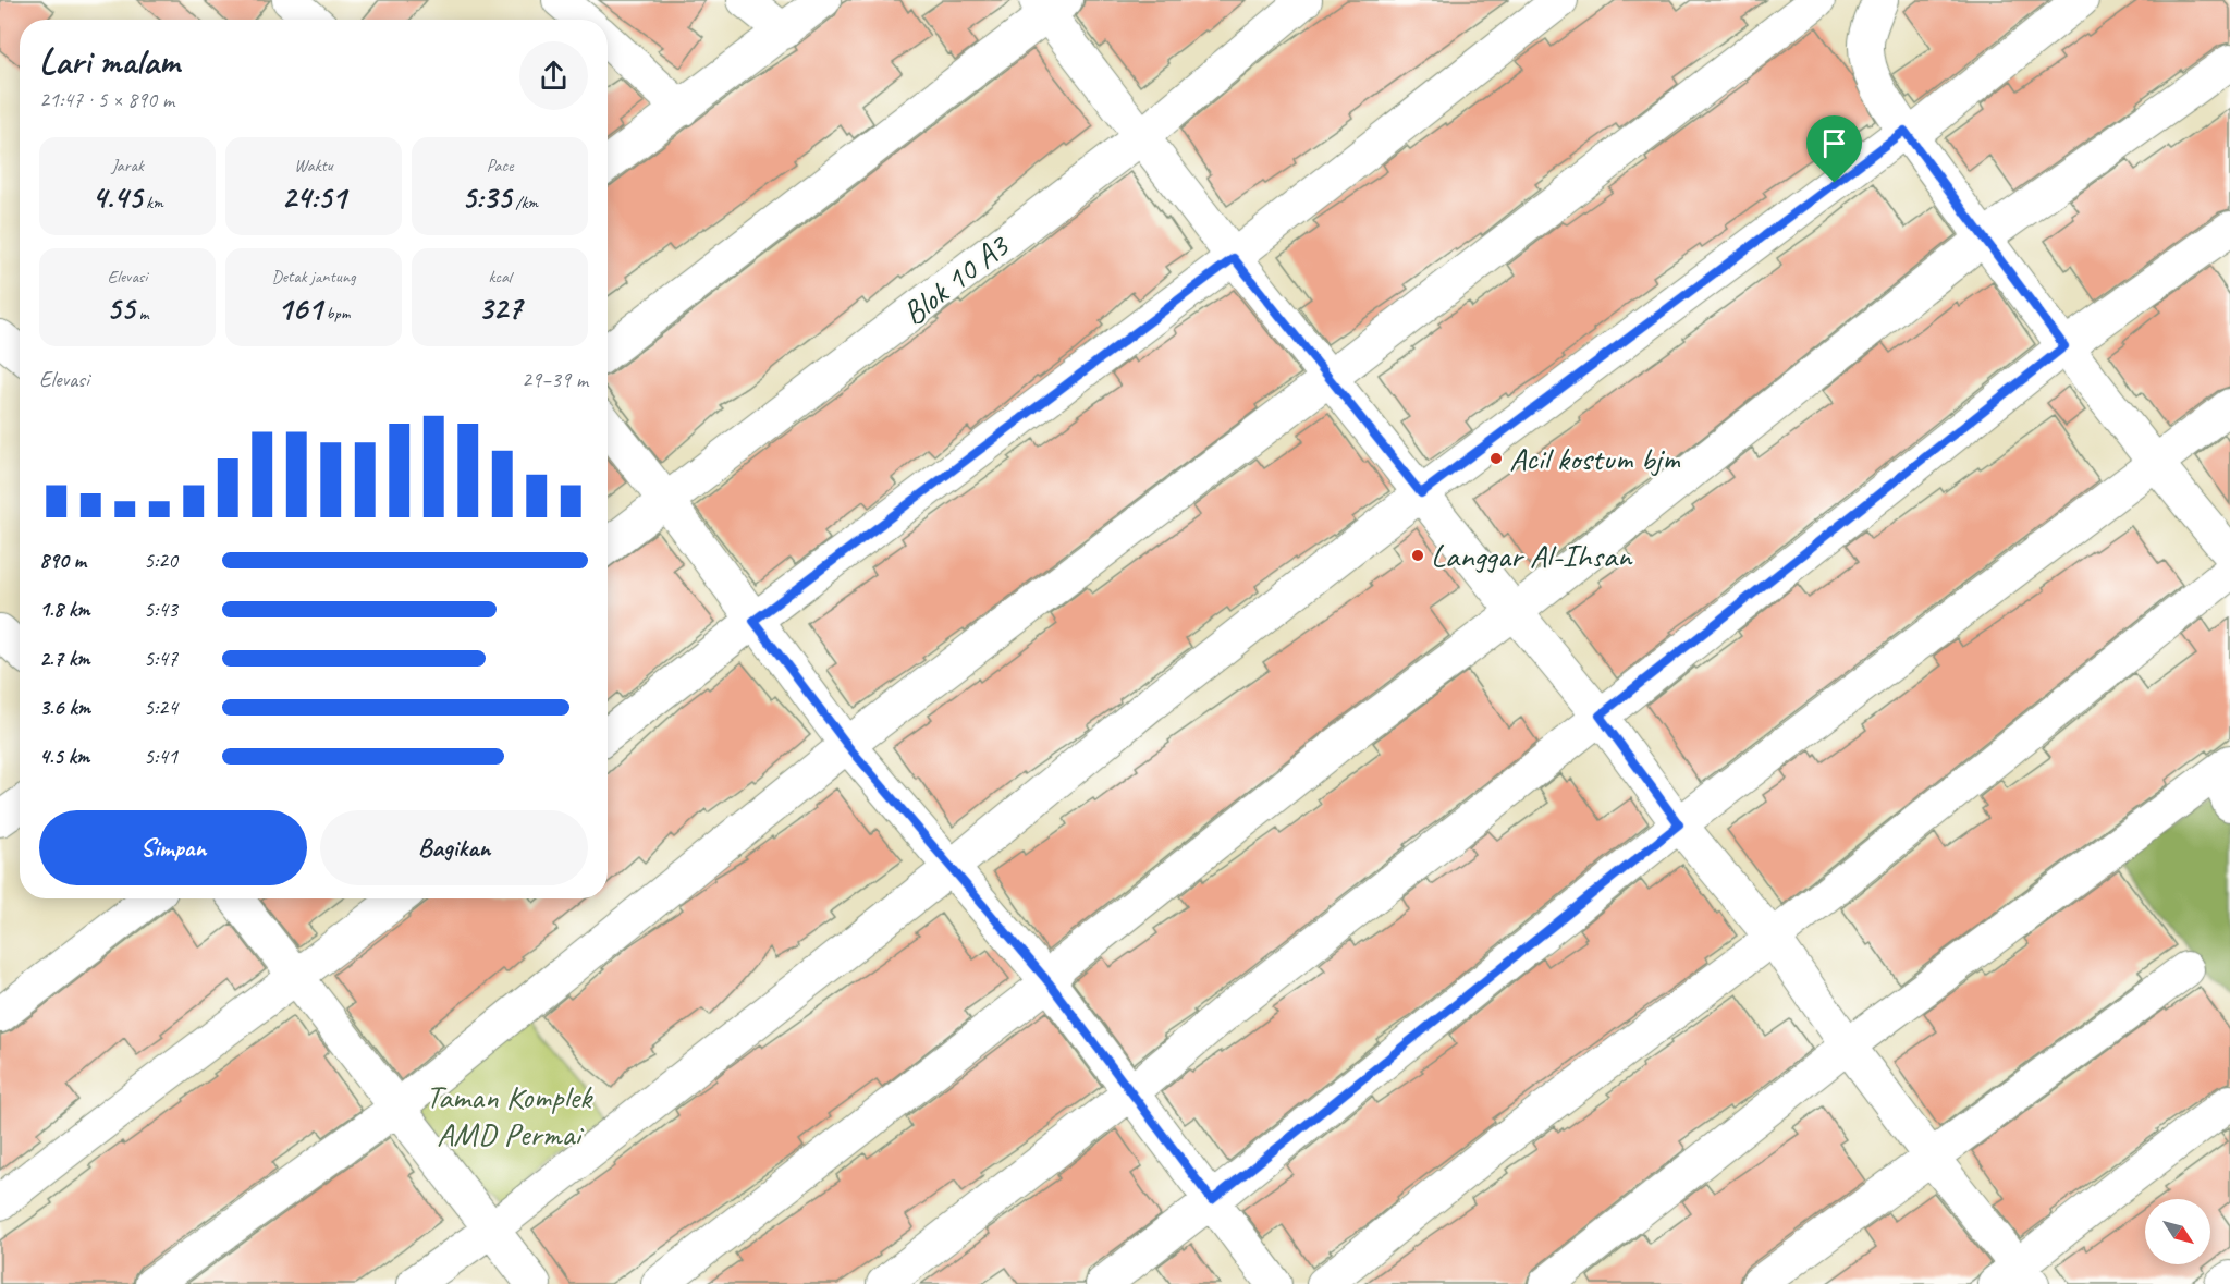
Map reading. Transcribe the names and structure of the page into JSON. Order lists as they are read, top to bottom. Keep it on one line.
{"streets":{"street":["Blok 10 A3"]},"parks":["Taman Komplek AMD Permai"],"places":["Acil kostum bjm","Langgar Al-Ihsan"],"north":"bottom right","page":{"heading":["Lari malam","21:47 · 5 × 890 m"],"stats":[["Jarak","4.45 km"],["Waktu","24:51"],["Pace","5:35 /km"],["Elevasi","55 m"],["Detak jantung","161 bpm"],["kcal","327"]],"chart":["Elevasi","29–39 m"],"list":[{"name":"890 m","note":"5:20"},{"name":"1.8 km","note":"5:43"},{"name":"2.7 km","note":"5:47"},{"name":"3.6 km","note":"5:24"},{"name":"4.5 km","note":"5:41"}],"buttons":["Simpan","Bagikan"]}}
